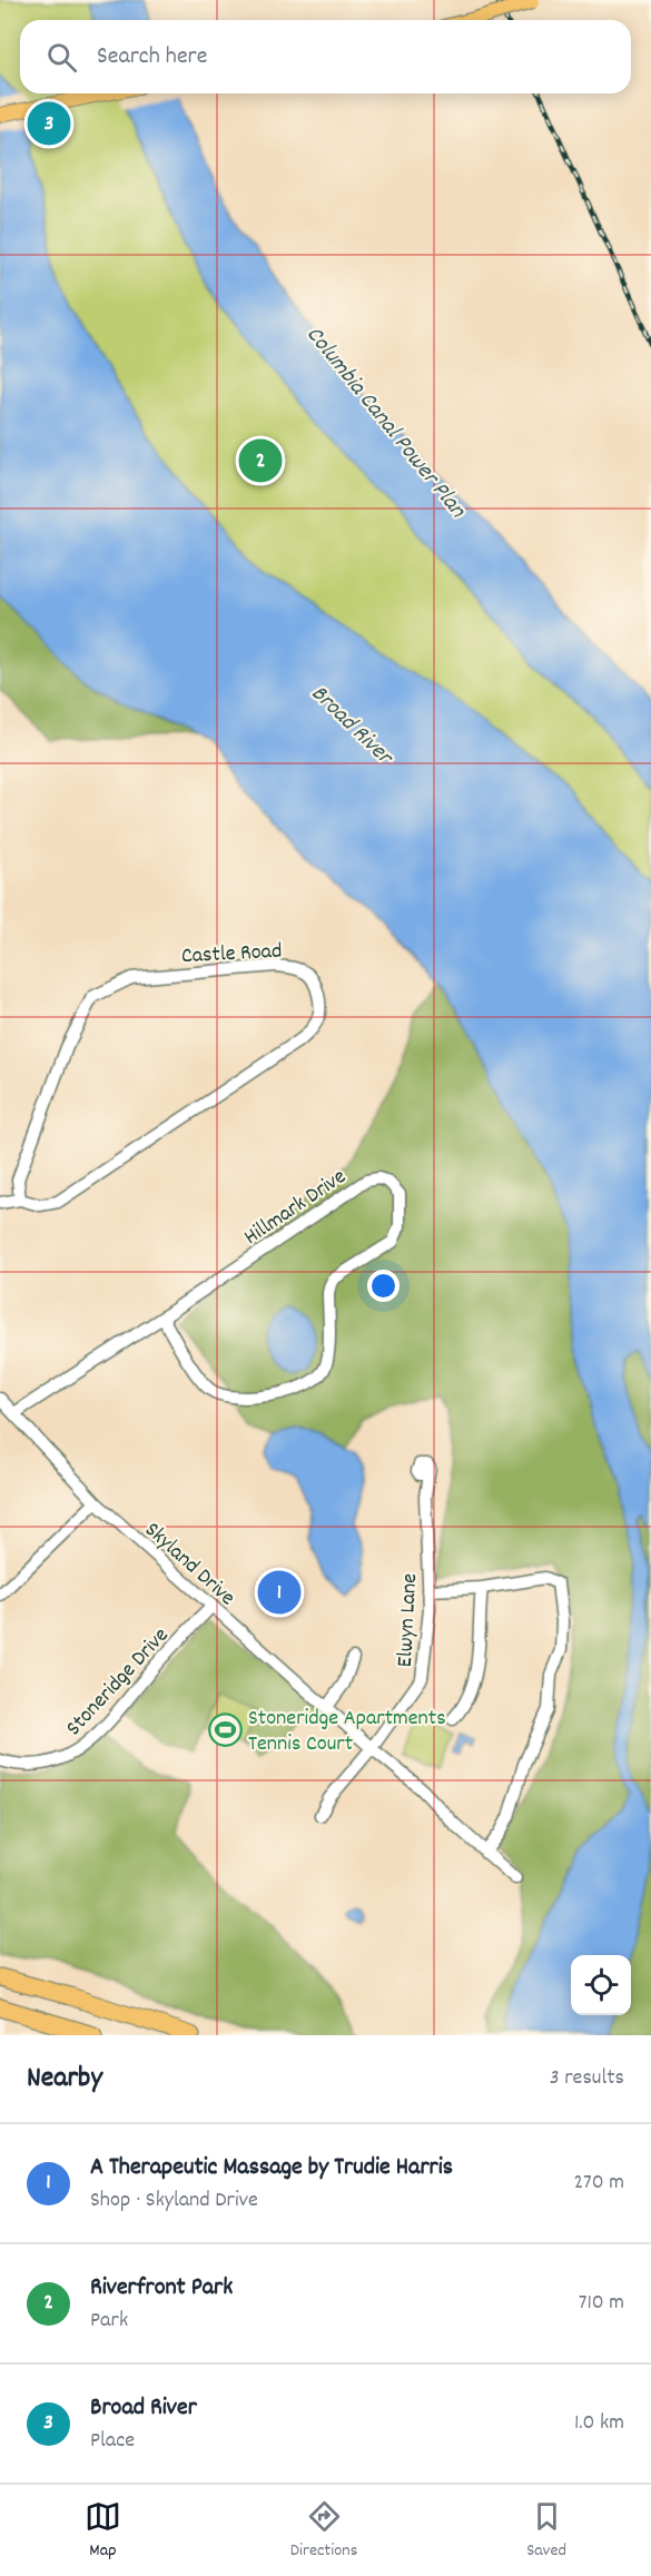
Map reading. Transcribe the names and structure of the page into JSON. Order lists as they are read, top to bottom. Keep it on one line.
{"streets":{"street":["Castle Road","Hillmark Drive","Skyland Drive","Elwyn Lane","Stoneridge Drive"]},"crossings":[["Hillmark Drive","Skyland Drive"],["Skyland Drive","Elwyn Lane"],["Skyland Drive","Stoneridge Drive"]],"water":["Columbia Canal Power Plan","Broad River"],"places":{"sports":["Stoneridge Apartments Tennis Court"]},"page":{"search":"Search here","pins":["3","2","1"],"heading":["Nearby","3 results"],"list":[{"mark":"1","name":"A Therapeutic Massage by Trudie Harris","note":"Shop · Skyland Drive","value":"270 m"},{"mark":"2","name":"Riverfront Park","note":"Park","value":"710 m"},{"mark":"3","name":"Broad River","note":"Place","value":"1.0 km"}],"nav":["Map","Directions","Saved"]}}
